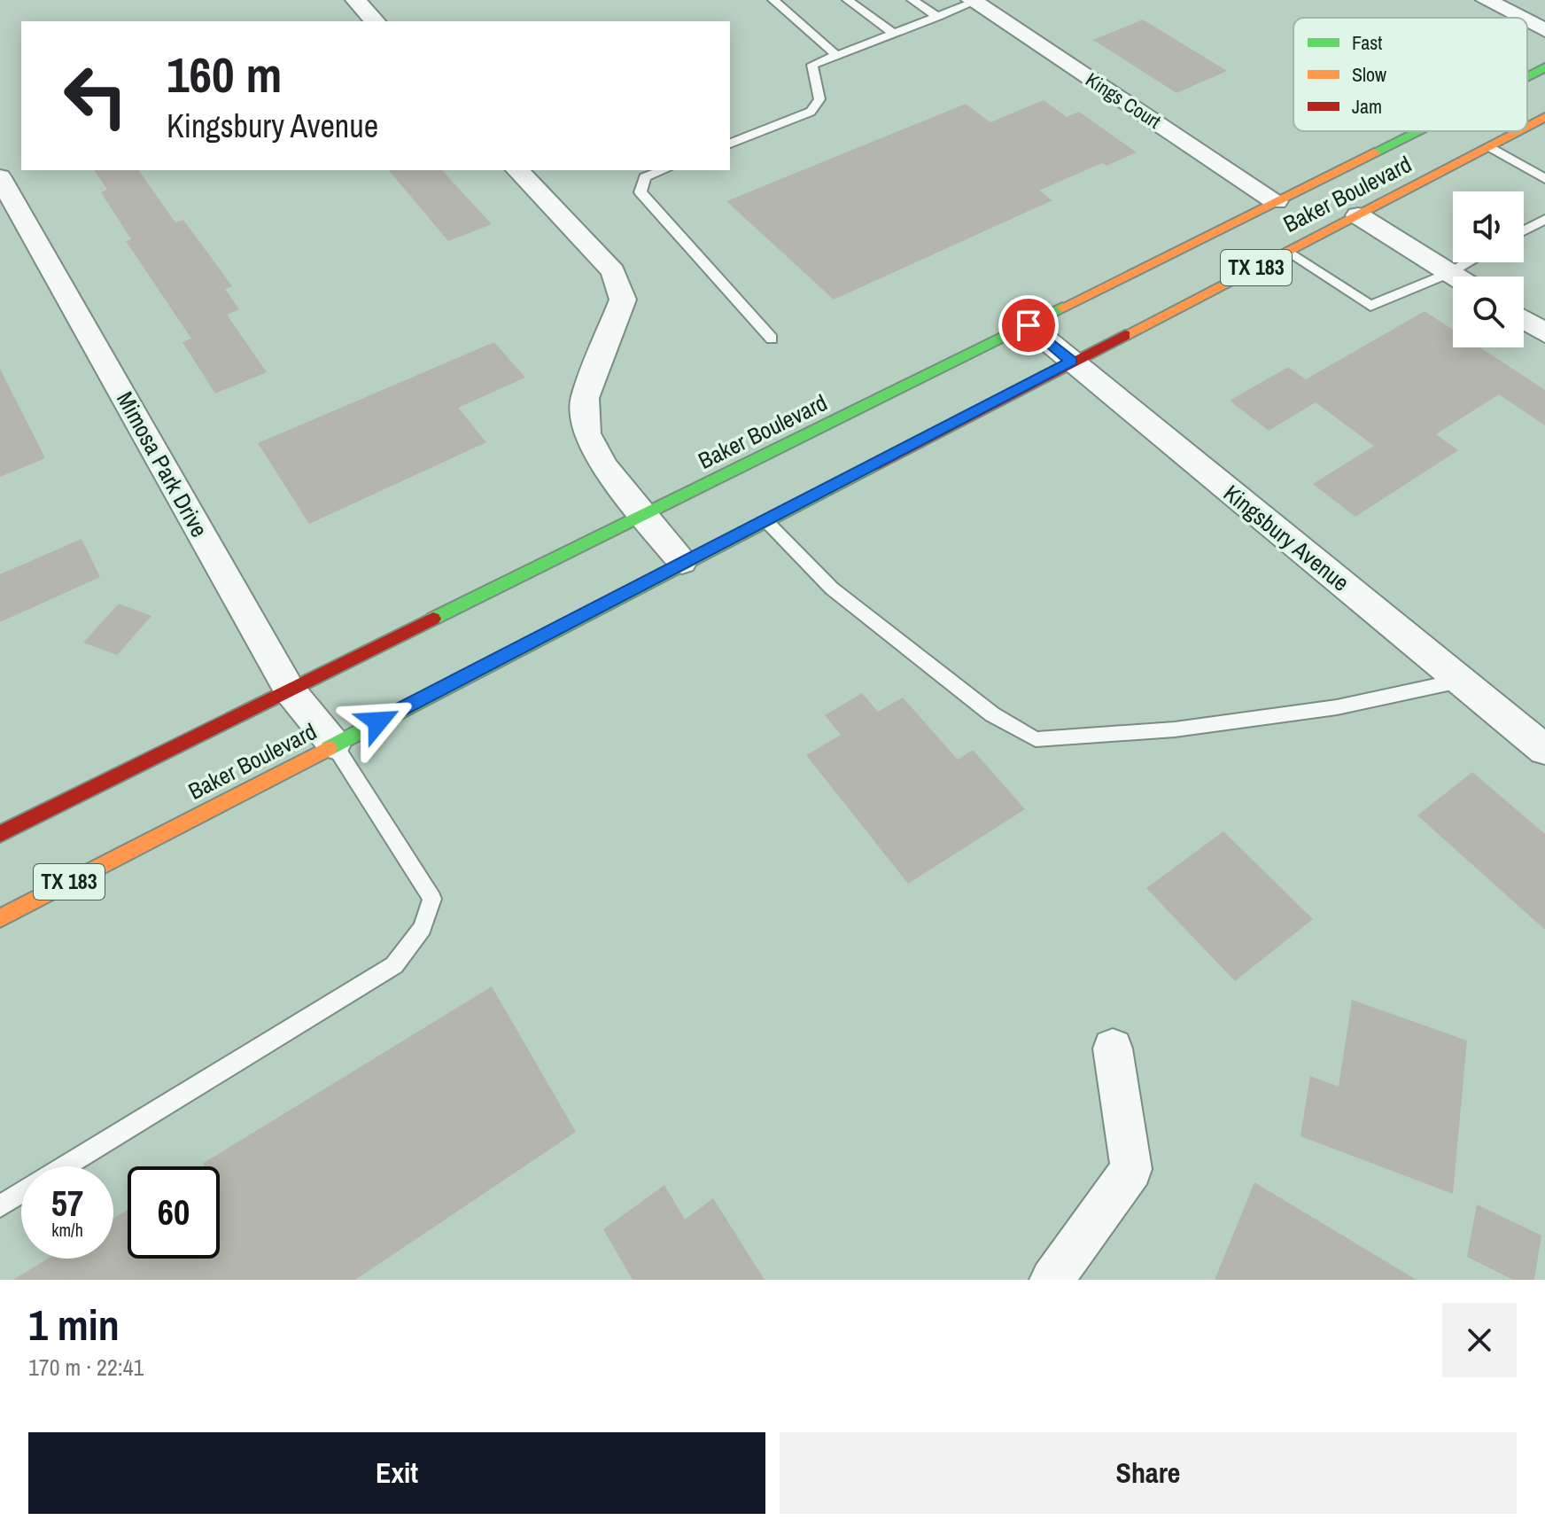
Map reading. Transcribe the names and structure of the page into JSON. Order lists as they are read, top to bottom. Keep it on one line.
{"streets":{"main road":["Baker Boulevard","TX 183"],"street":["Kings Court","Mimosa Park Drive","Kingsbury Avenue"]},"crossings":[["Kings Court","Baker Boulevard"],["Baker Boulevard","Mimosa Park Drive"],["Baker Boulevard","Kingsbury Avenue"]],"legend":["Fast","Slow","Jam"],"page":{"turn":["160 m","Kingsbury Avenue"],"speed":"57 km/h","limit":"60","heading":["1 min","170 m · 22:41"],"buttons":["Exit","Share"]}}
